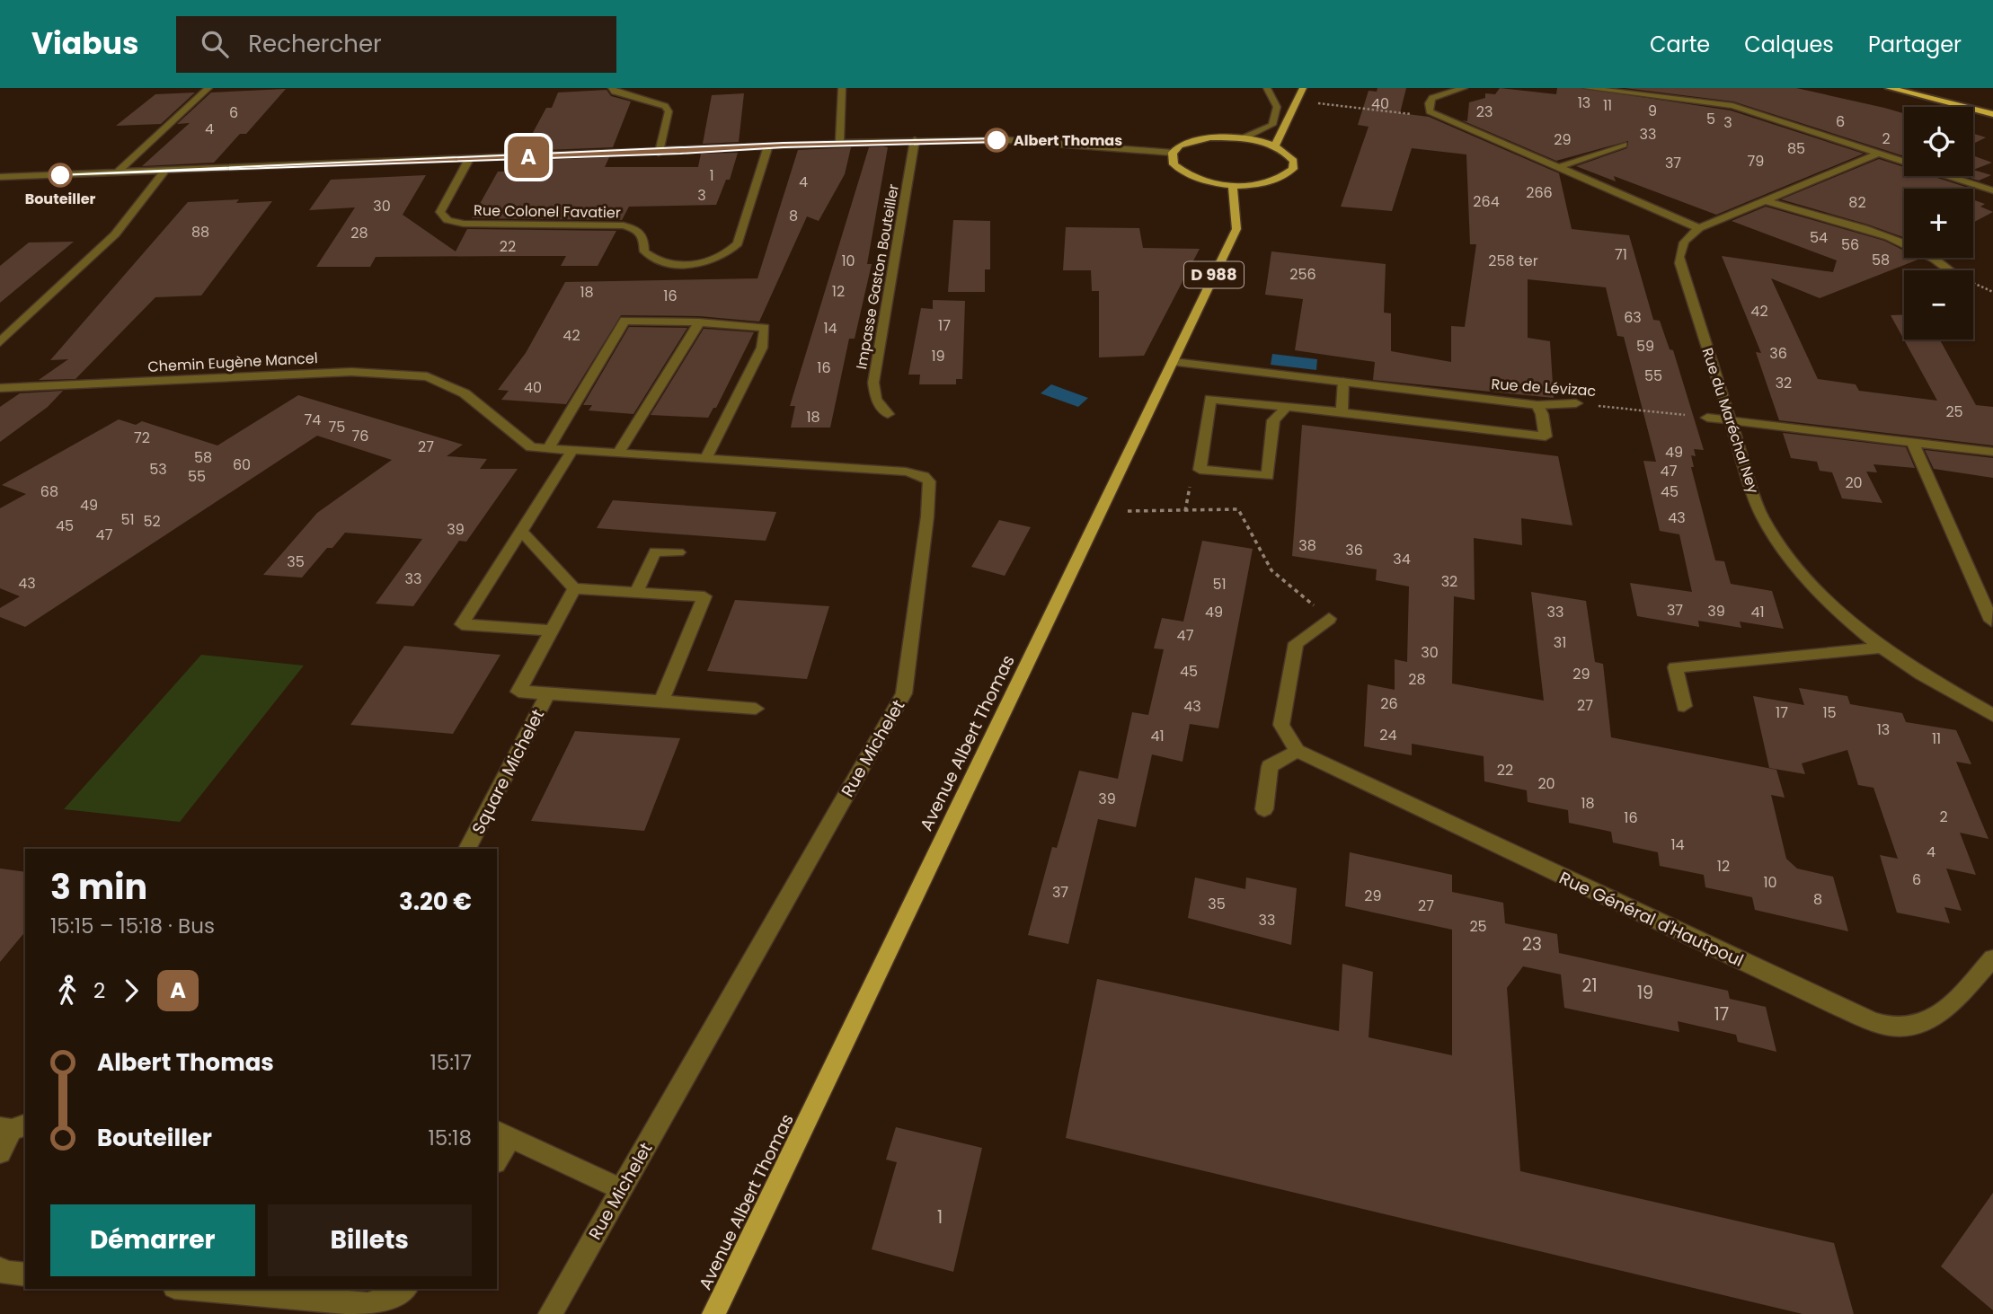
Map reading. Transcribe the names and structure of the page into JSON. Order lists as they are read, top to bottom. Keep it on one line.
{"streets":{"main road":["D 988","Avenue Albert Thomas"],"street":["Rue Colonel Favatier","Impasse Gaston Bouteiller","Chemin Eugène Mancel","Rue de Lévizac","Rue du Maréchal Ney","Rue Michelet","Square Michelet","Rue Général d'Hautpoul"]},"crossings":[["Chemin Eugène Mancel","Rue Michelet"],["Rue de Lévizac","Avenue Albert Thomas"]],"places":["Albert Thomas","Bouteiller"],"lines":["bus line A"],"house_numbers":["13","40","11","9","23","6","5","6","3","4","33","2","29","85","79","37","1","4","266","3","264","82","30","8","88","28","54","56","22","71","58","10","258 ter","256","12","18","16","42","63","17","14","42","59","36","19","16","55","32","40","25","18","74","75","76","72","27","49","58","60","53","47","55","20","68","45","49","43","51","52","45","39","47","38","36","34","35","33","32","43","51","37","39","49","33","41","47","31","30","45","29","28","26","27","43","17","15","13","24","41","11","22","20","39","18","2","16","14","4","12","6","10","37","29","8","35","27","33","25","23","21","19","17","1"],"page":{"header":"Viabus","search":"Rechercher","nav":["Carte","Calques","Partager"],"on_map":"A","map_buttons":["+","−"],"heading":["3 min","15:15 – 15:18 · Bus","3.20 €"],"legs":["2","A"],"list":[{"name":"Albert Thomas","value":"15:17"},{"name":"Bouteiller","value":"15:18"}],"buttons":["Démarrer","Billets"]}}
